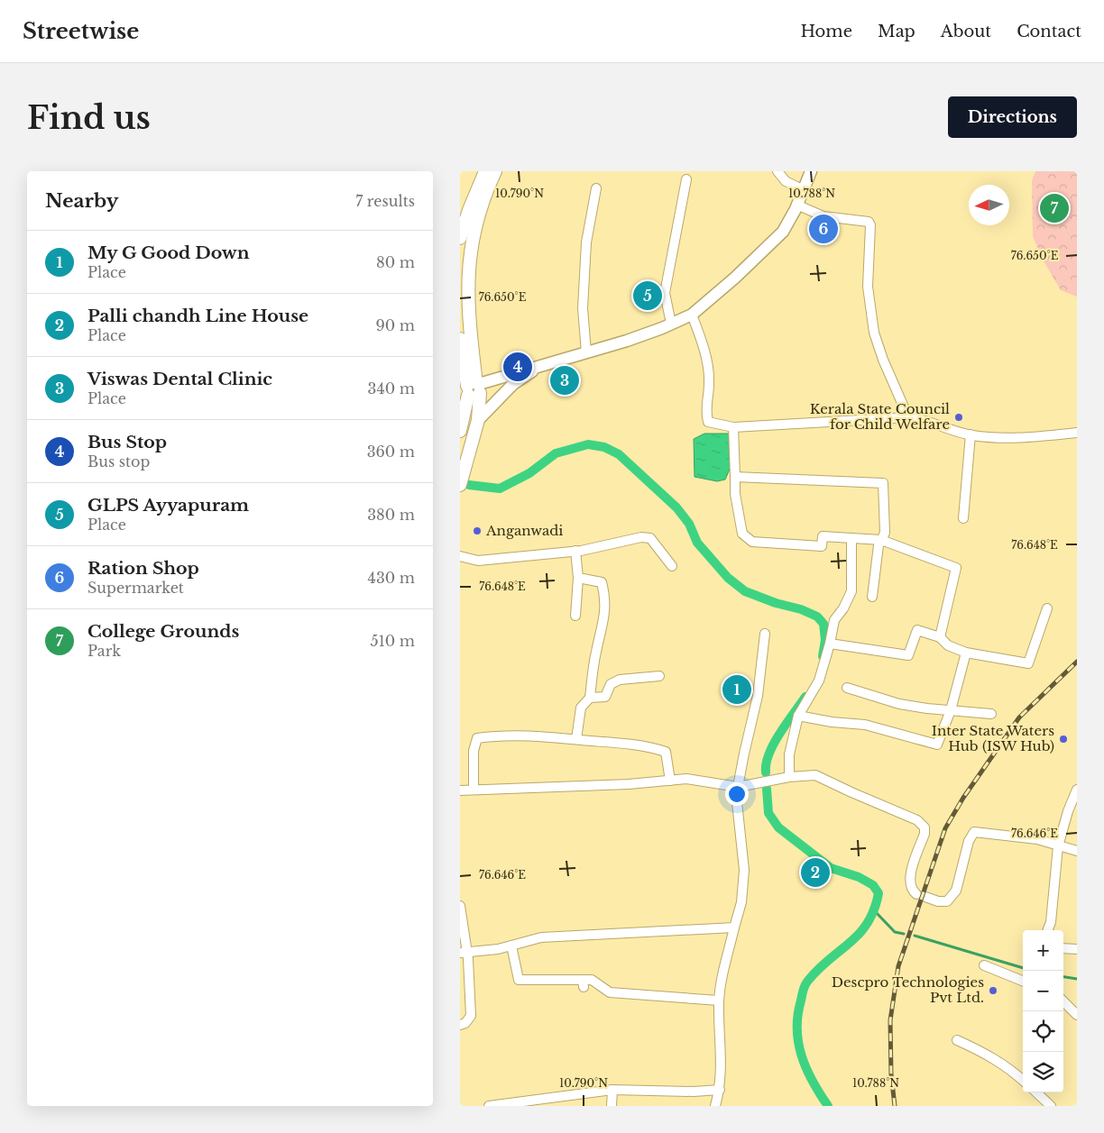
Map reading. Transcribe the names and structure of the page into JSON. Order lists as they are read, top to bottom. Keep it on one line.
{"places":["Kerala State Council for Child Welfare","Anganwadi","Inter State Waters Hub (ISW Hub)","Descpro Technologies Pvt Ltd."],"north":"left","page":{"header":"Streetwise","nav":["Home","Map","About","Contact"],"buttons":"Directions","title":"Find us","heading":["Nearby","7 results"],"pins":["7","6","5","4","3","1","2"],"list":[{"mark":"1","name":"My G Good Down","note":"Place","value":"80 m"},{"mark":"2","name":"Palli chandh Line House","note":"Place","value":"90 m"},{"mark":"3","name":"Viswas Dental Clinic","note":"Place","value":"340 m"},{"mark":"4","name":"Bus Stop","note":"Bus stop","value":"360 m"},{"mark":"5","name":"GLPS Ayyapuram","note":"Place","value":"380 m"},{"mark":"6","name":"Ration Shop","note":"Supermarket","value":"430 m"},{"mark":"7","name":"College Grounds","note":"Park","value":"510 m"}],"map_buttons":["+","−"]},"coordinates":["10.790°N","10.788°N","76.650°E","76.648°E","76.646°E"]}
